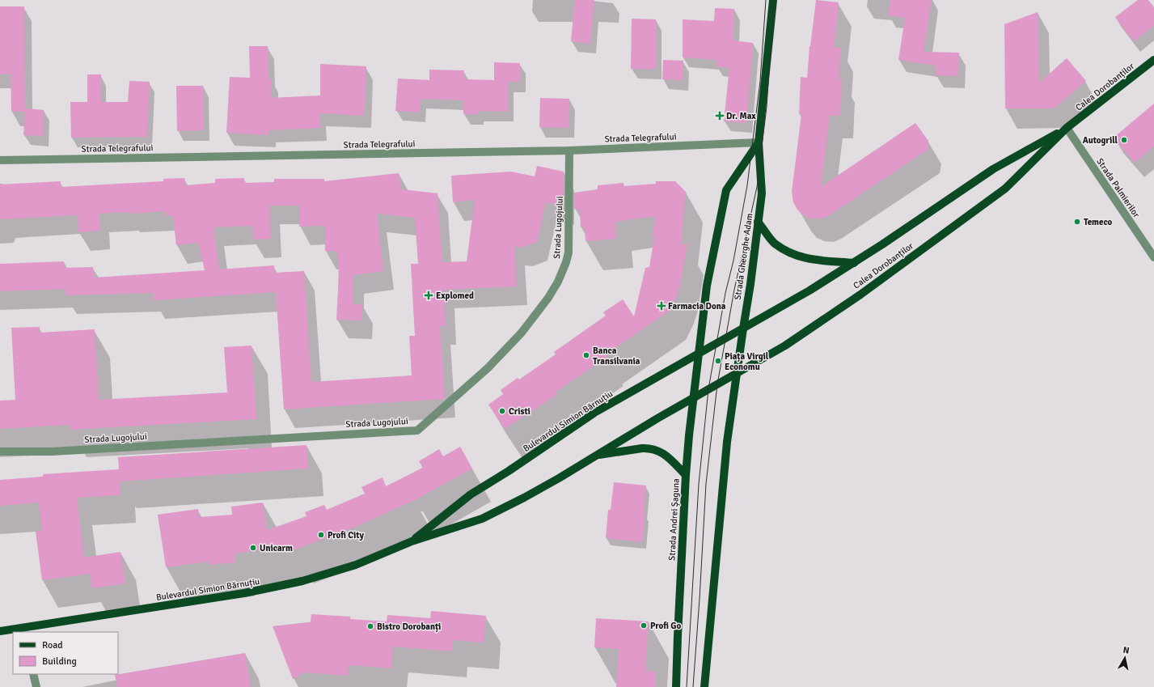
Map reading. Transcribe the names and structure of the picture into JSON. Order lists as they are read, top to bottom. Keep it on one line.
{"streets":{"main road":["Calea Dorobanților","Strada Gheorghe Adam","Bulevardul Simion Bărnuțiu","Strada Andrei Șaguna"],"street":["Strada Telegrafului","Strada Palmierilor","Strada Lugojului"]},"crossings":[["Calea Dorobanților","Strada Palmierilor"],["Calea Dorobanților","Strada Gheorghe Adam"],["Calea Dorobanților","Bulevardul Simion Bărnuțiu"],["Calea Dorobanților","Strada Andrei Șaguna"],["Strada Telegrafului","Strada Lugojului"],["Strada Telegrafului","Strada Gheorghe Adam"],["Strada Gheorghe Adam","Bulevardul Simion Bărnuțiu"],["Strada Gheorghe Adam","Strada Andrei Șaguna"],["Bulevardul Simion Bărnuțiu","Strada Andrei Șaguna"]],"places":{"health":["Dr. Max","Explomed","Farmacia Dona"],"other":["Autogrill","Temeco","Banca Transilvania","Piața Virgil Economu","Cristi","Profi City","Unicarm","Profi Go","Bistro Dorobanți"]},"legend":["Road","Building"],"north":"top"}
